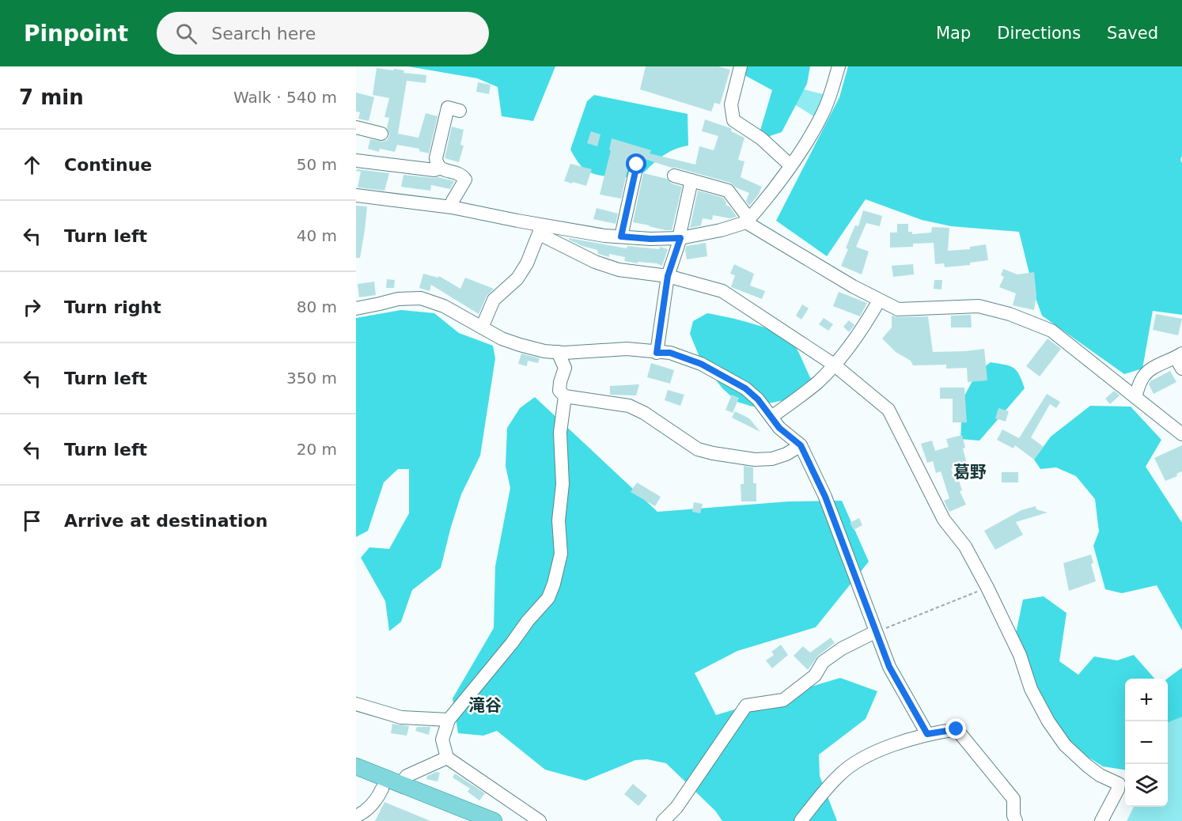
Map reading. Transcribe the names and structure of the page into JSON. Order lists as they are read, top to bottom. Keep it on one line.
{"districts":["葛野","滝谷"],"page":{"header":"Pinpoint","search":"Search here","nav":["Map","Directions","Saved"],"heading":["7 min","Walk · 540 m"],"list":[["Continue","50 m"],["Turn left","40 m"],["Turn right","80 m"],["Turn left","350 m"],["Turn left","20 m"],"Arrive at destination"],"map_buttons":["+","−"]}}
